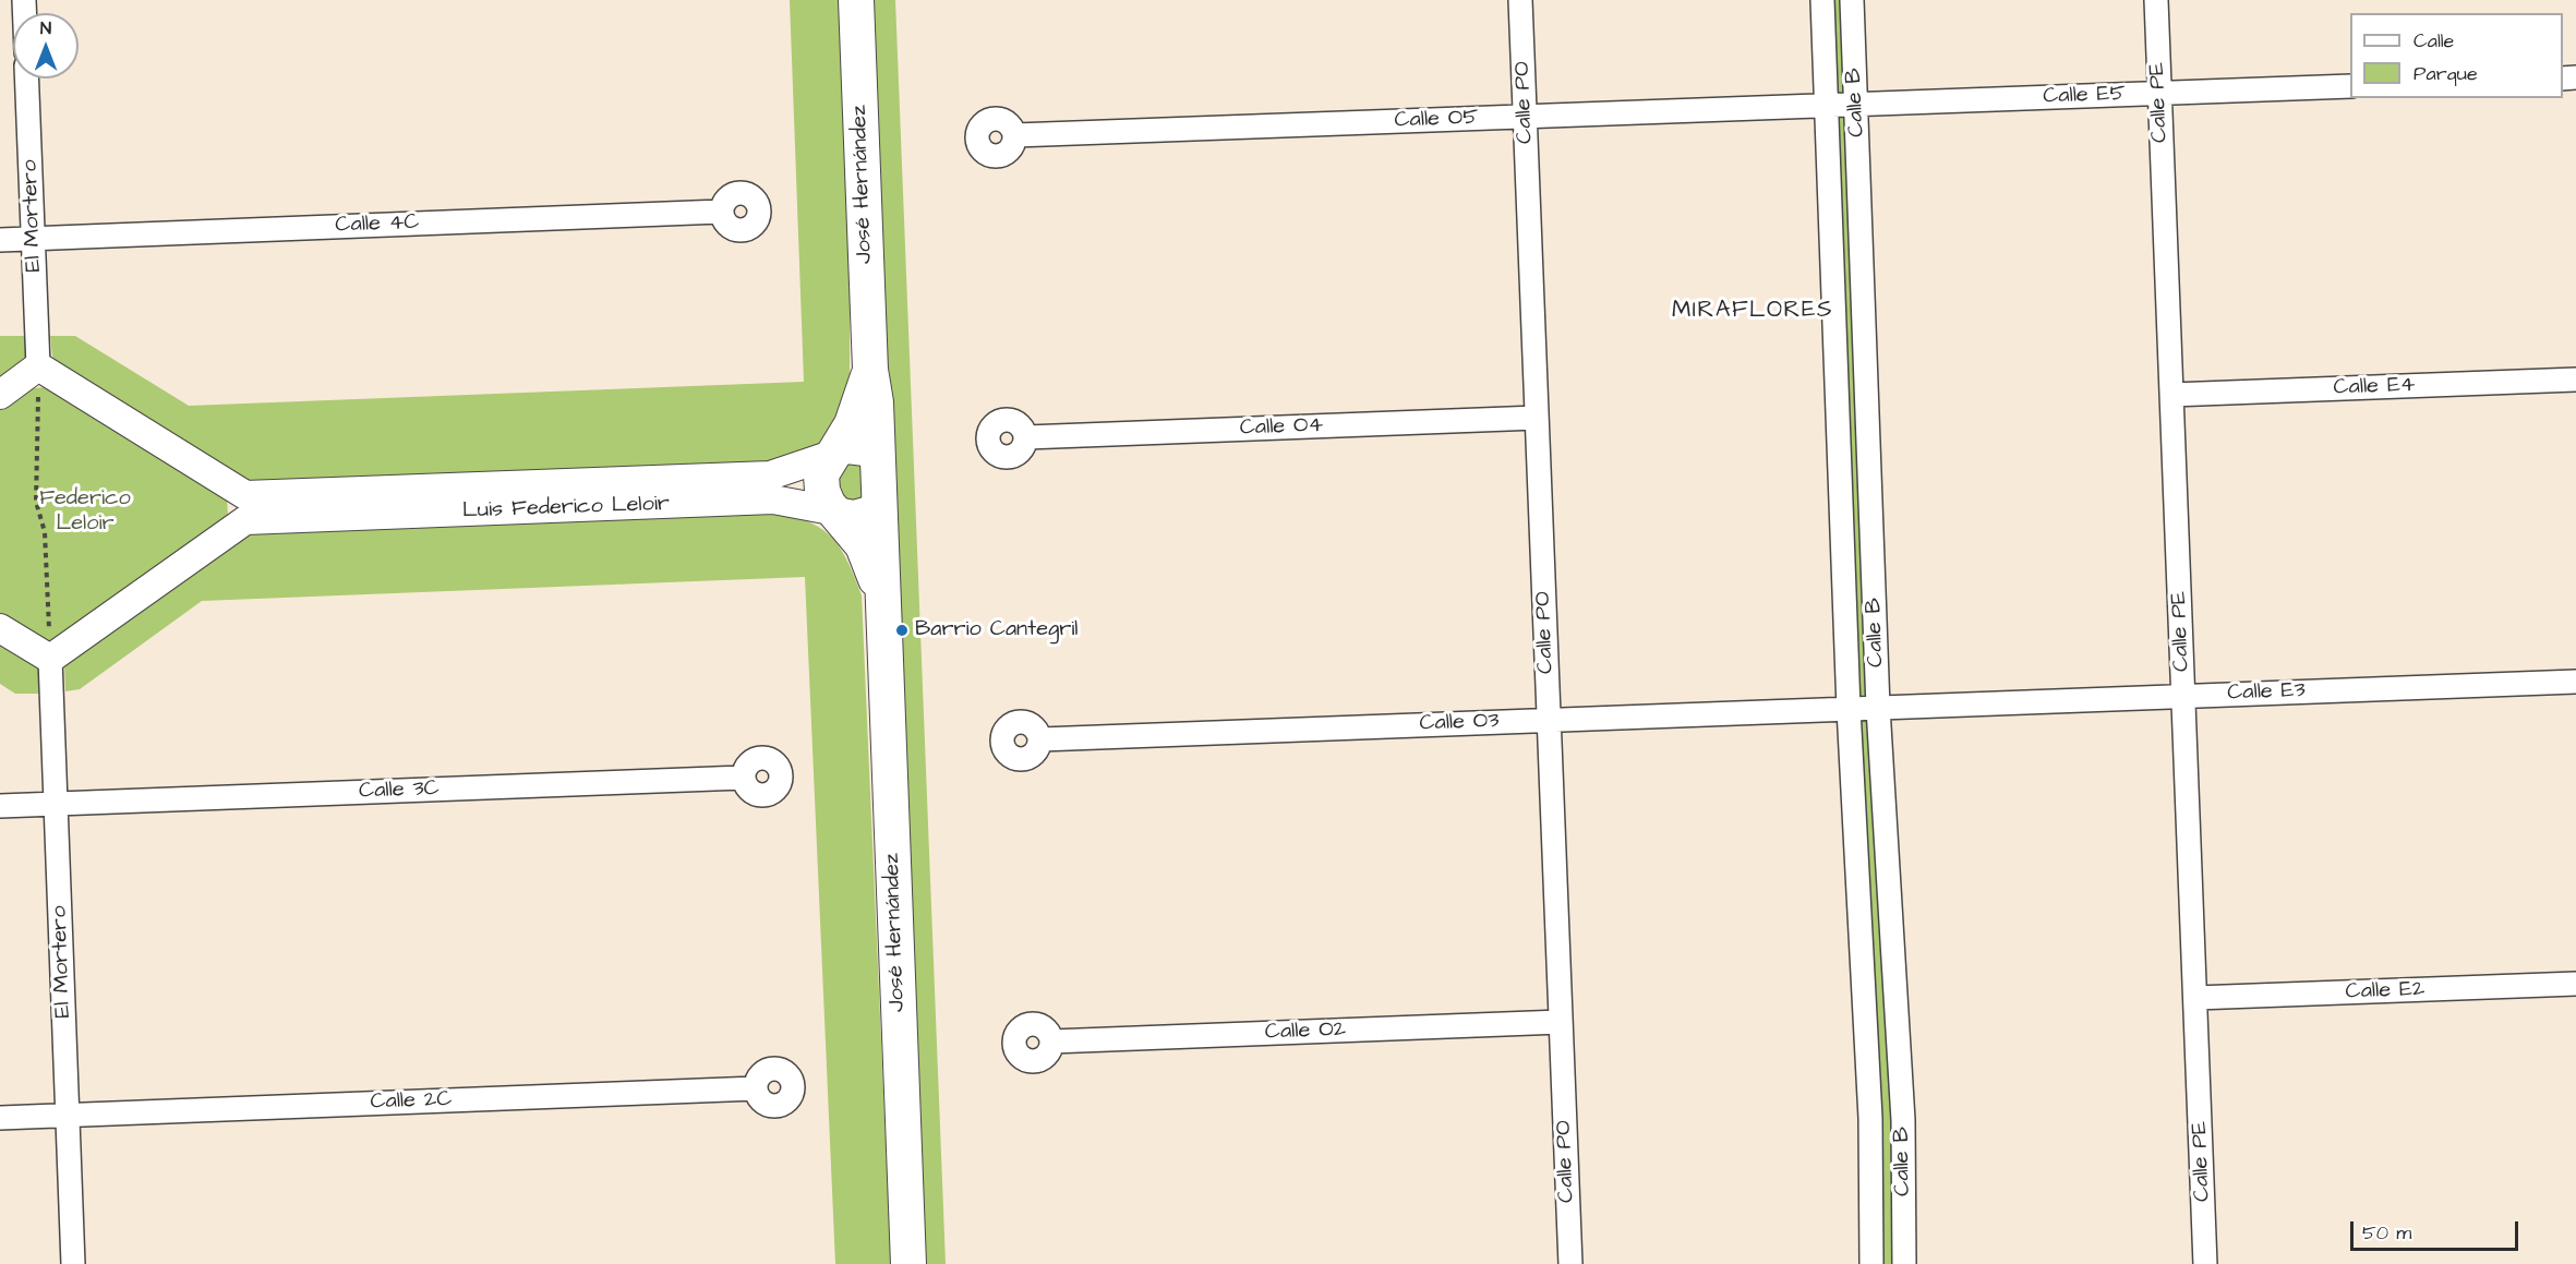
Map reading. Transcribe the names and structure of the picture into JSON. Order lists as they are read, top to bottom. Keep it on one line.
{"streets":{"main road":["José Hernández"],"street":["Calle E5","Calle PO","Calle B","Calle PE","Calle O5","El Mortero","Calle 4C","Calle E4","Calle O4","Luis Federico Leloir","Calle E3","Calle O3","Calle 3C","Calle E2","Calle O2","Calle 2C"]},"crossings":[["Calle E5","Calle B"],["Calle E5","Calle PE"],["Calle E5","Calle O5"],["Calle PO","Calle O5"],["Calle PO","Calle O4"],["Calle PO","Calle O3"],["Calle PO","Calle O2"],["Calle B","Calle O5"],["Calle B","Calle E3"],["Calle B","Calle O3"],["Calle PE","Calle E4"],["Calle PE","Calle E3"],["Calle PE","Calle E2"],["José Hernández","Luis Federico Leloir"],["El Mortero","Calle 4C"],["El Mortero","Calle 3C"],["El Mortero","Calle 2C"],["Calle E3","Calle O3"]],"districts":["MIRAFLORES"],"parks":["Federico Leloir"],"places":["Barrio Cantegril"],"legend":["Calle","Parque"],"scale_bar":"50 m","north":"top"}
